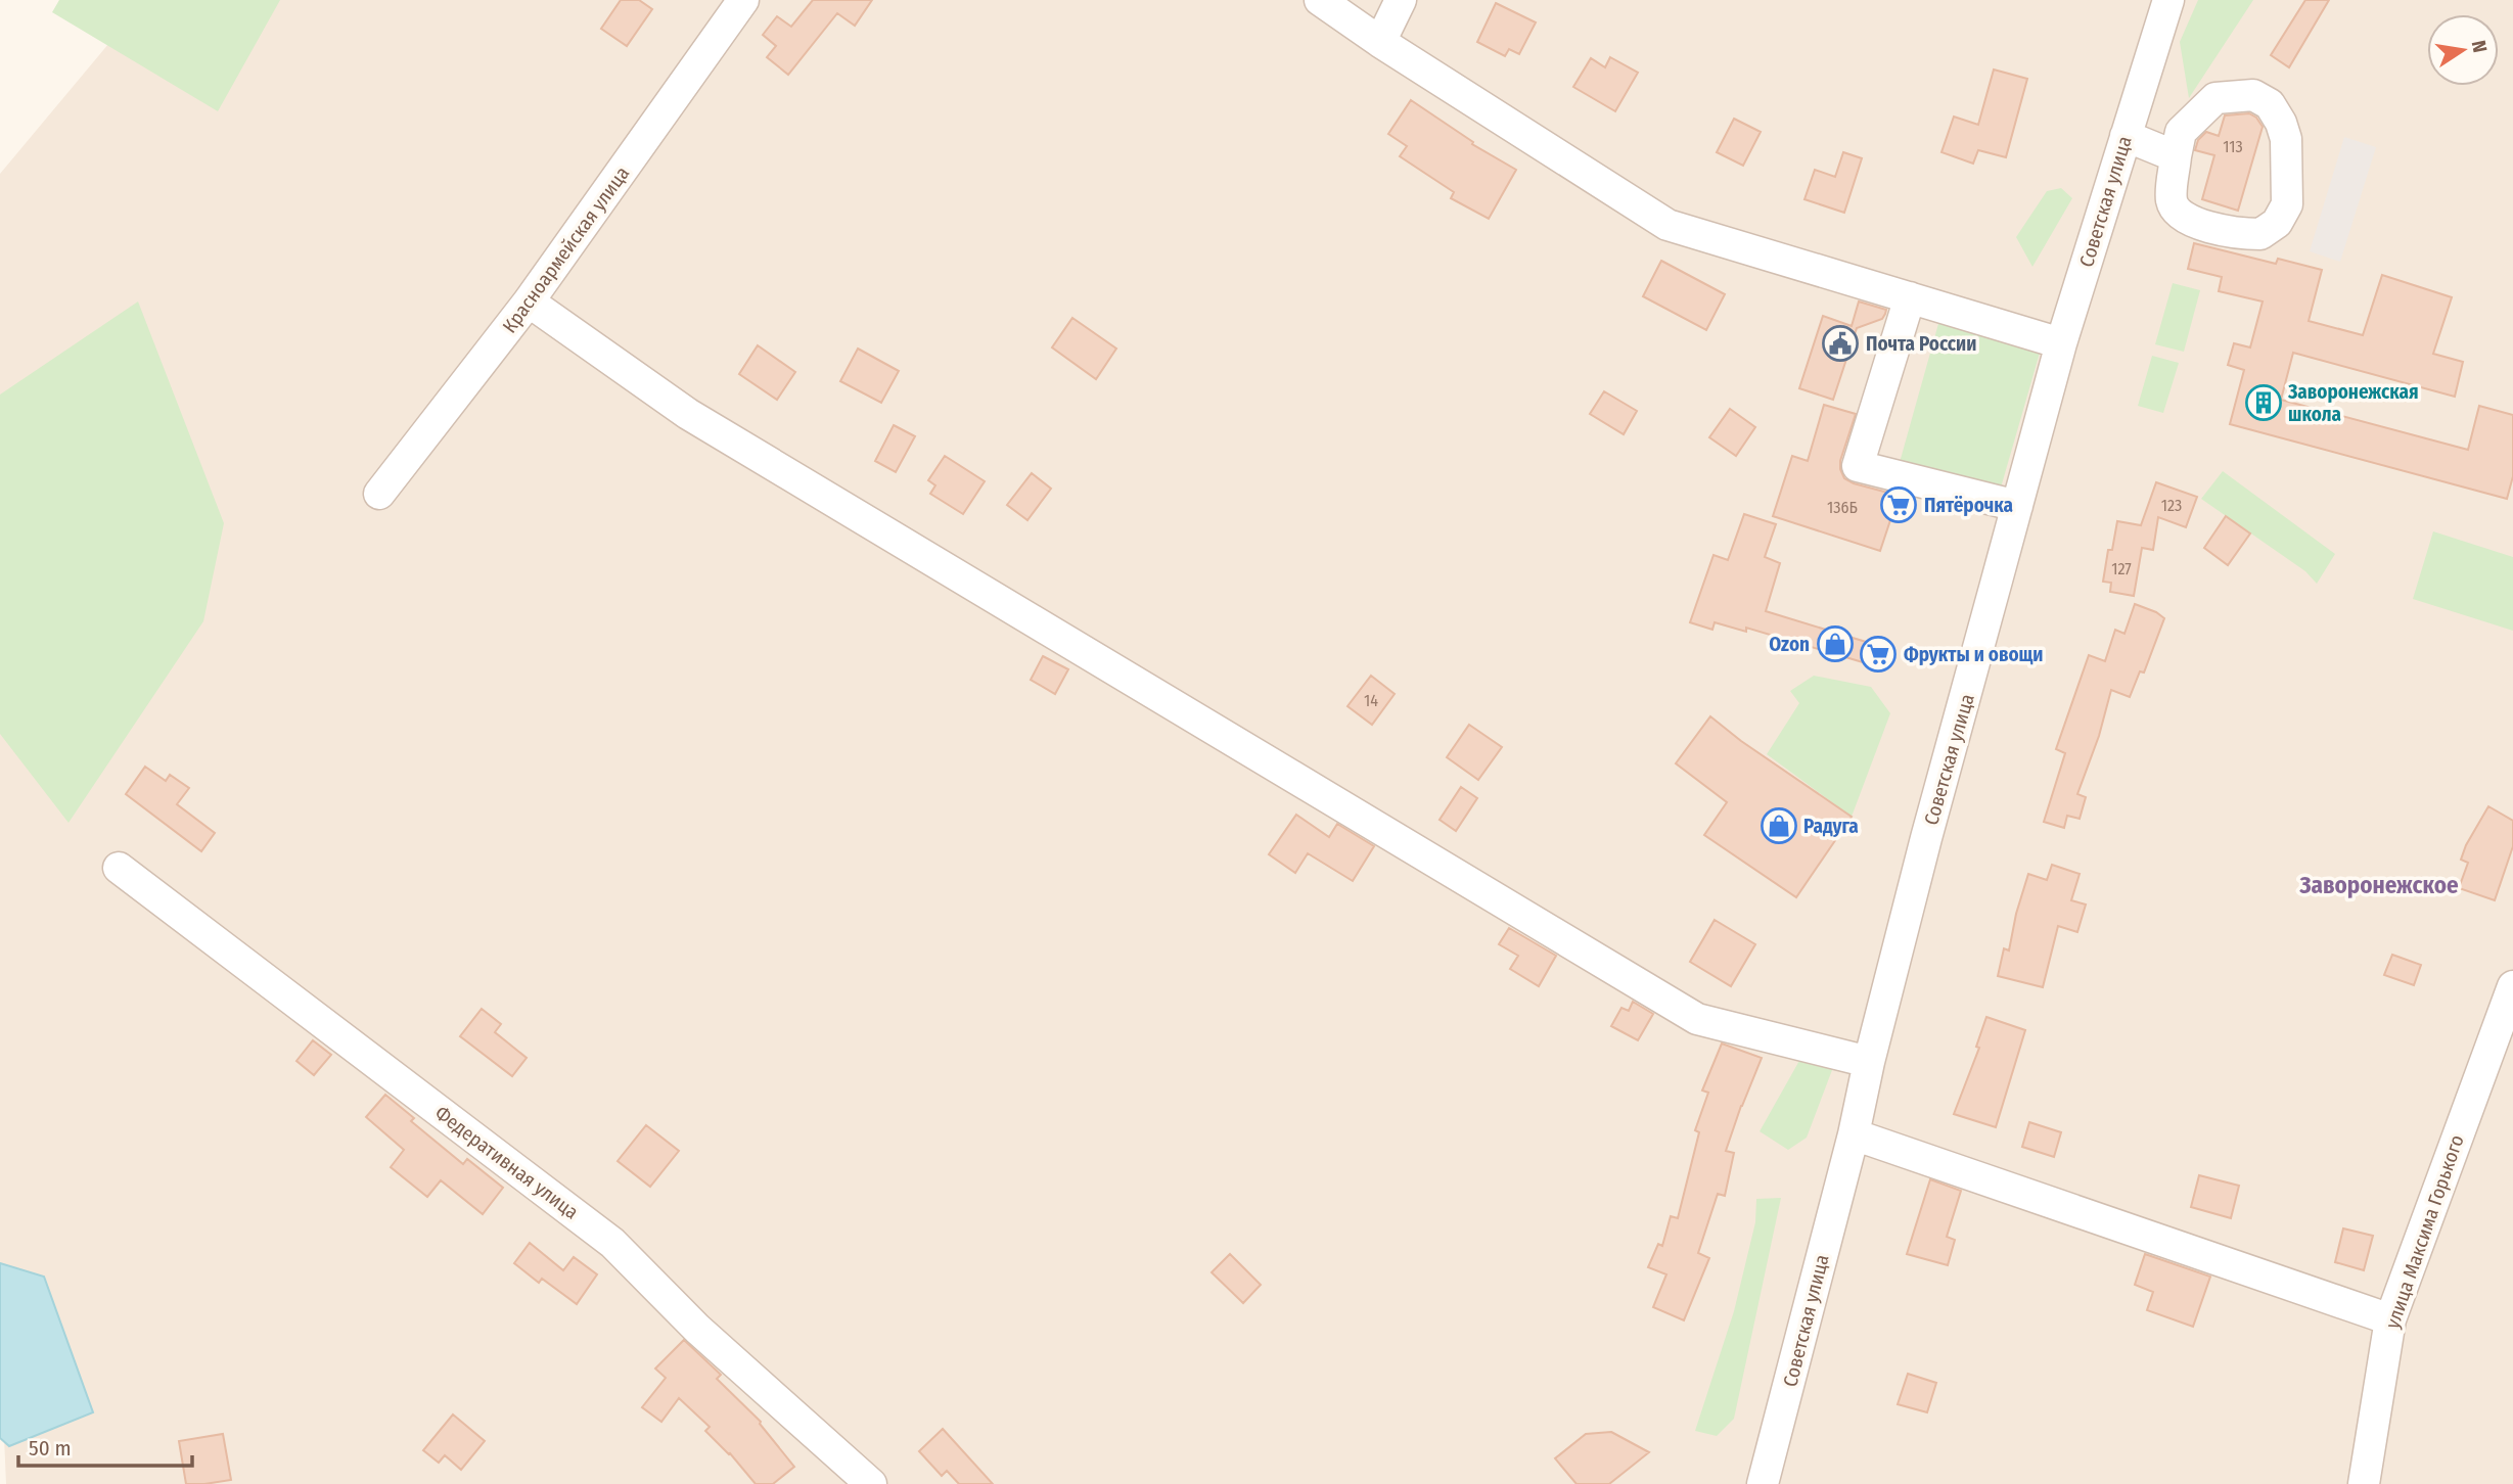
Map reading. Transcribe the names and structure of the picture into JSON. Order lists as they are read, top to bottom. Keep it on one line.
{"streets":{"street":["Советская улица","Красноармейская улица","Федеративная улица","улица Максима Горького"]},"districts":["Заворонежское"],"places":{"public building":["Почта России"],"building":["Заворонежская школа"],"supermarket":["Пятёрочка","Фрукты и овощи"],"shop":["Ozon","Радуга"]},"house_numbers":["113","123","136Б","127","14"],"scale_bar":"50 m","north":"right"}
